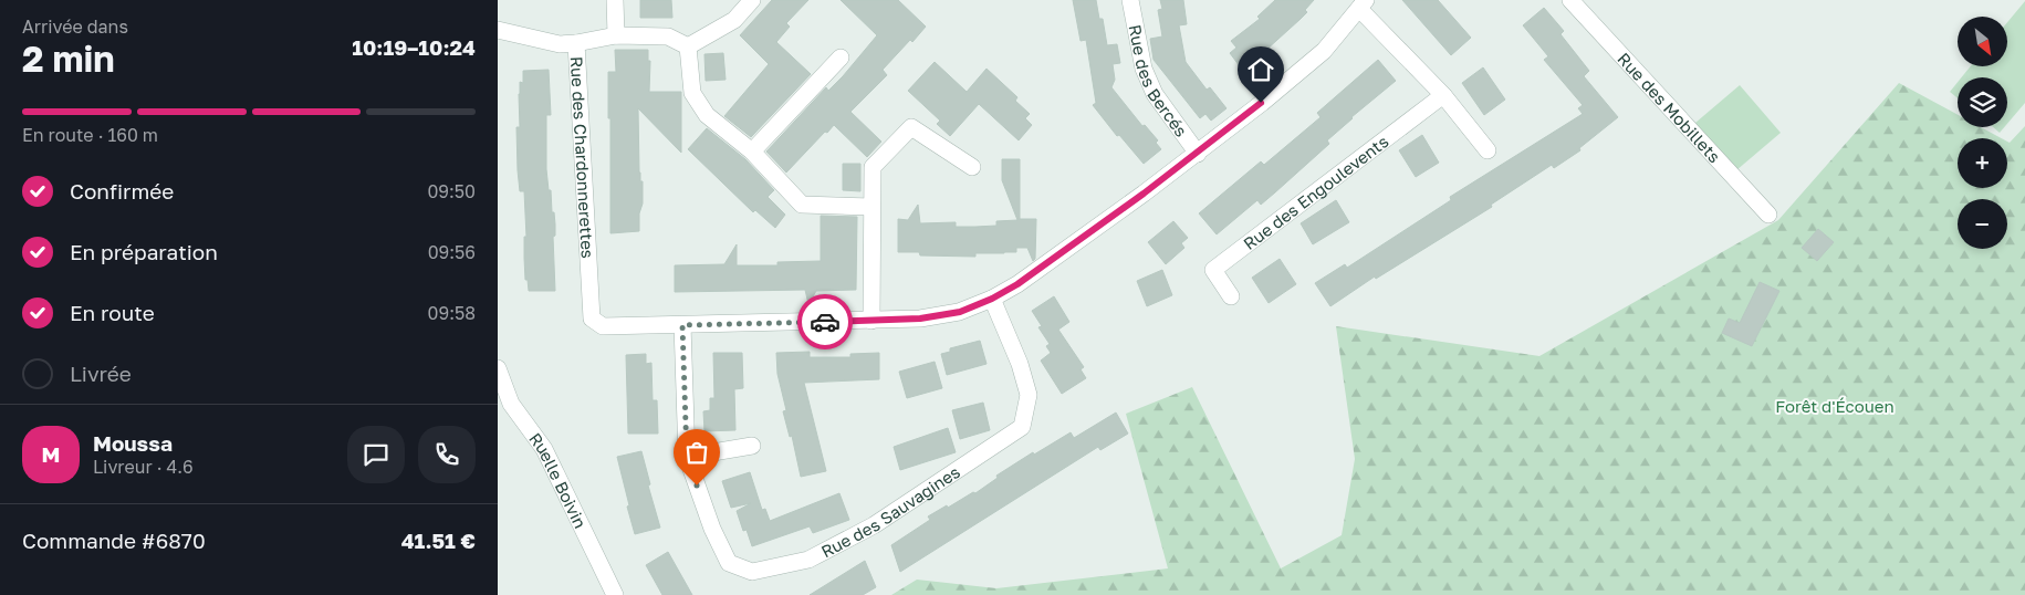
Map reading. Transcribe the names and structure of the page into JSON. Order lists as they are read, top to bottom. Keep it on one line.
{"streets":{"street":["Rue des Bercés","Rue des Mobillets","Rue des Chardonnerettes","Rue des Engoulevents","Ruelle Boivin","Rue des Sauvagines"]},"crossings":[["Rue des Chardonnerettes","Rue des Sauvagines"]],"parks":["Forêt d'Écouen"],"north":"bottom right","page":{"heading":["2 min","Arrivée dans","10:19–10:24"],"panel":["Moussa","Livreur · 4.6","Commande #6870","41.51 €"],"map_buttons":["+","−"],"bar":"En route · 160 m","list":[["Confirmée","09:50"],["En préparation","09:56"],["En route","09:58"],"Livrée"],"round":"M"}}
